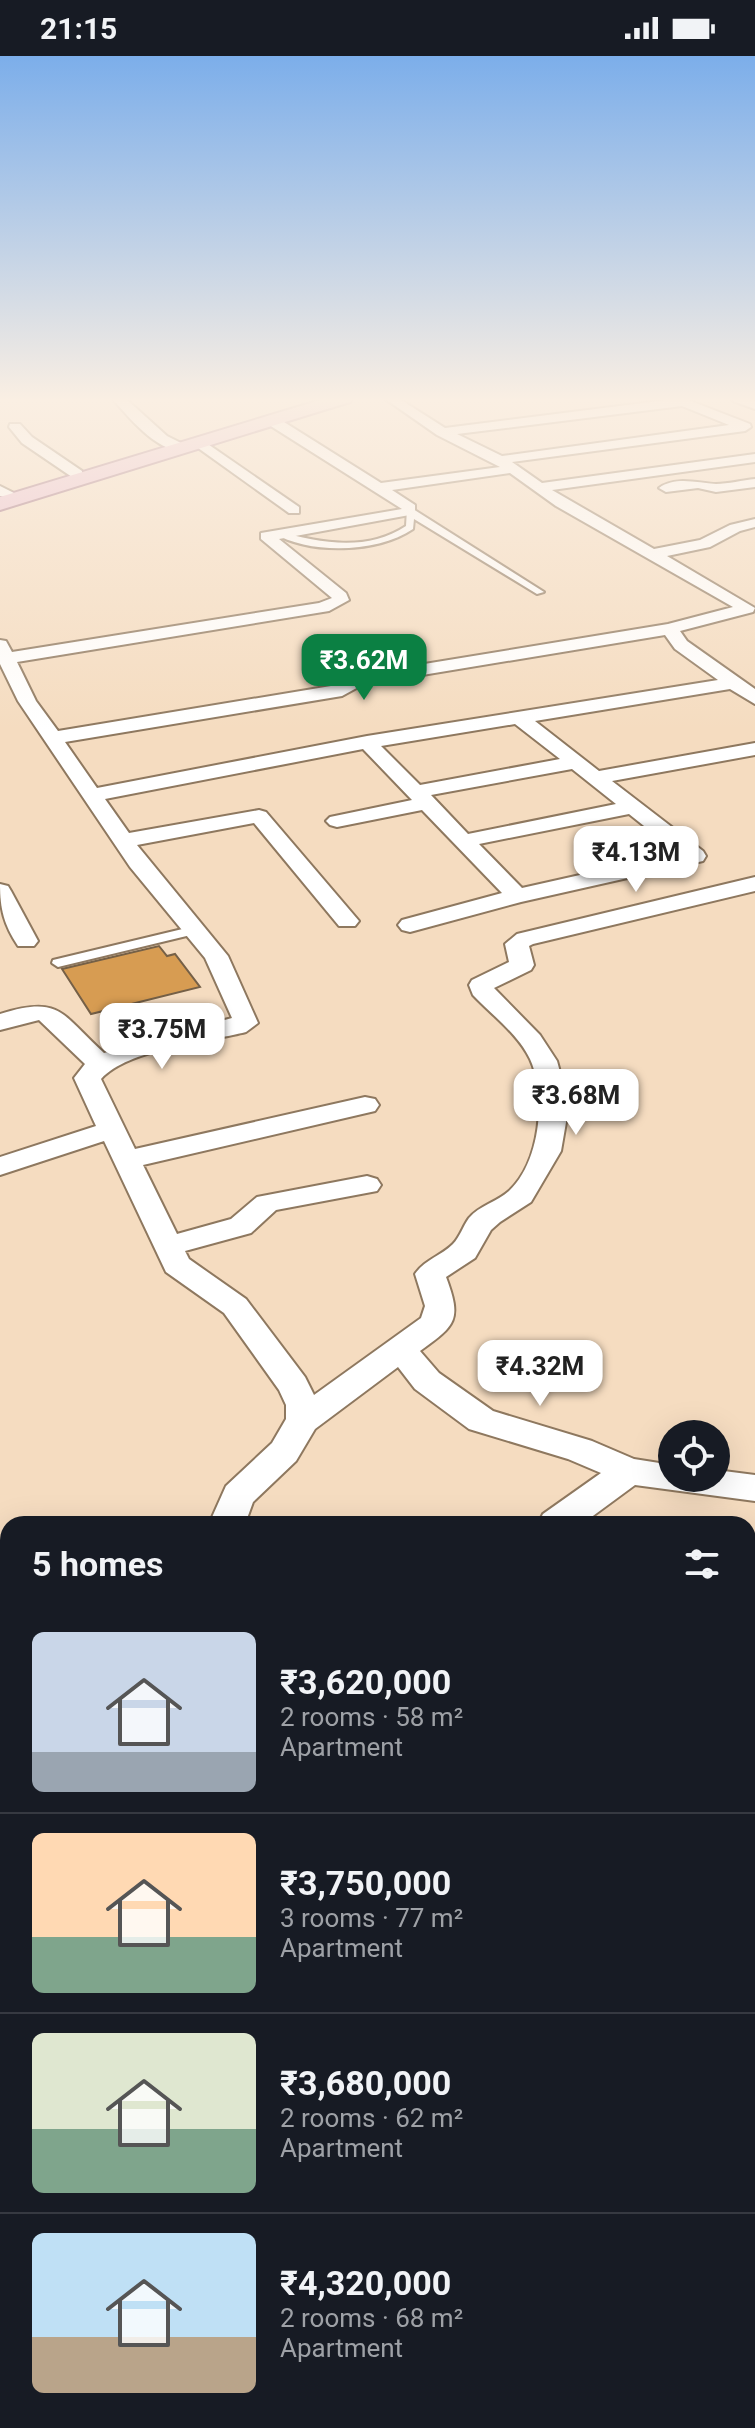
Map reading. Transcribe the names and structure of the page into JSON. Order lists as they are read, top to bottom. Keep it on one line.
{"page":{"status":"21:15","price":["₹3.62M","₹4.13M","₹3.75M","₹3.68M","₹4.32M"],"heading":"5 homes","list":[{"name":"₹3,620,000","note":"2 rooms · 58 m² · Apartment"},{"name":"₹3,750,000","note":"3 rooms · 77 m² · Apartment"},{"name":"₹3,680,000","note":"2 rooms · 62 m² · Apartment"},{"name":"₹4,320,000","note":"2 rooms · 68 m² · Apartment"}]}}
